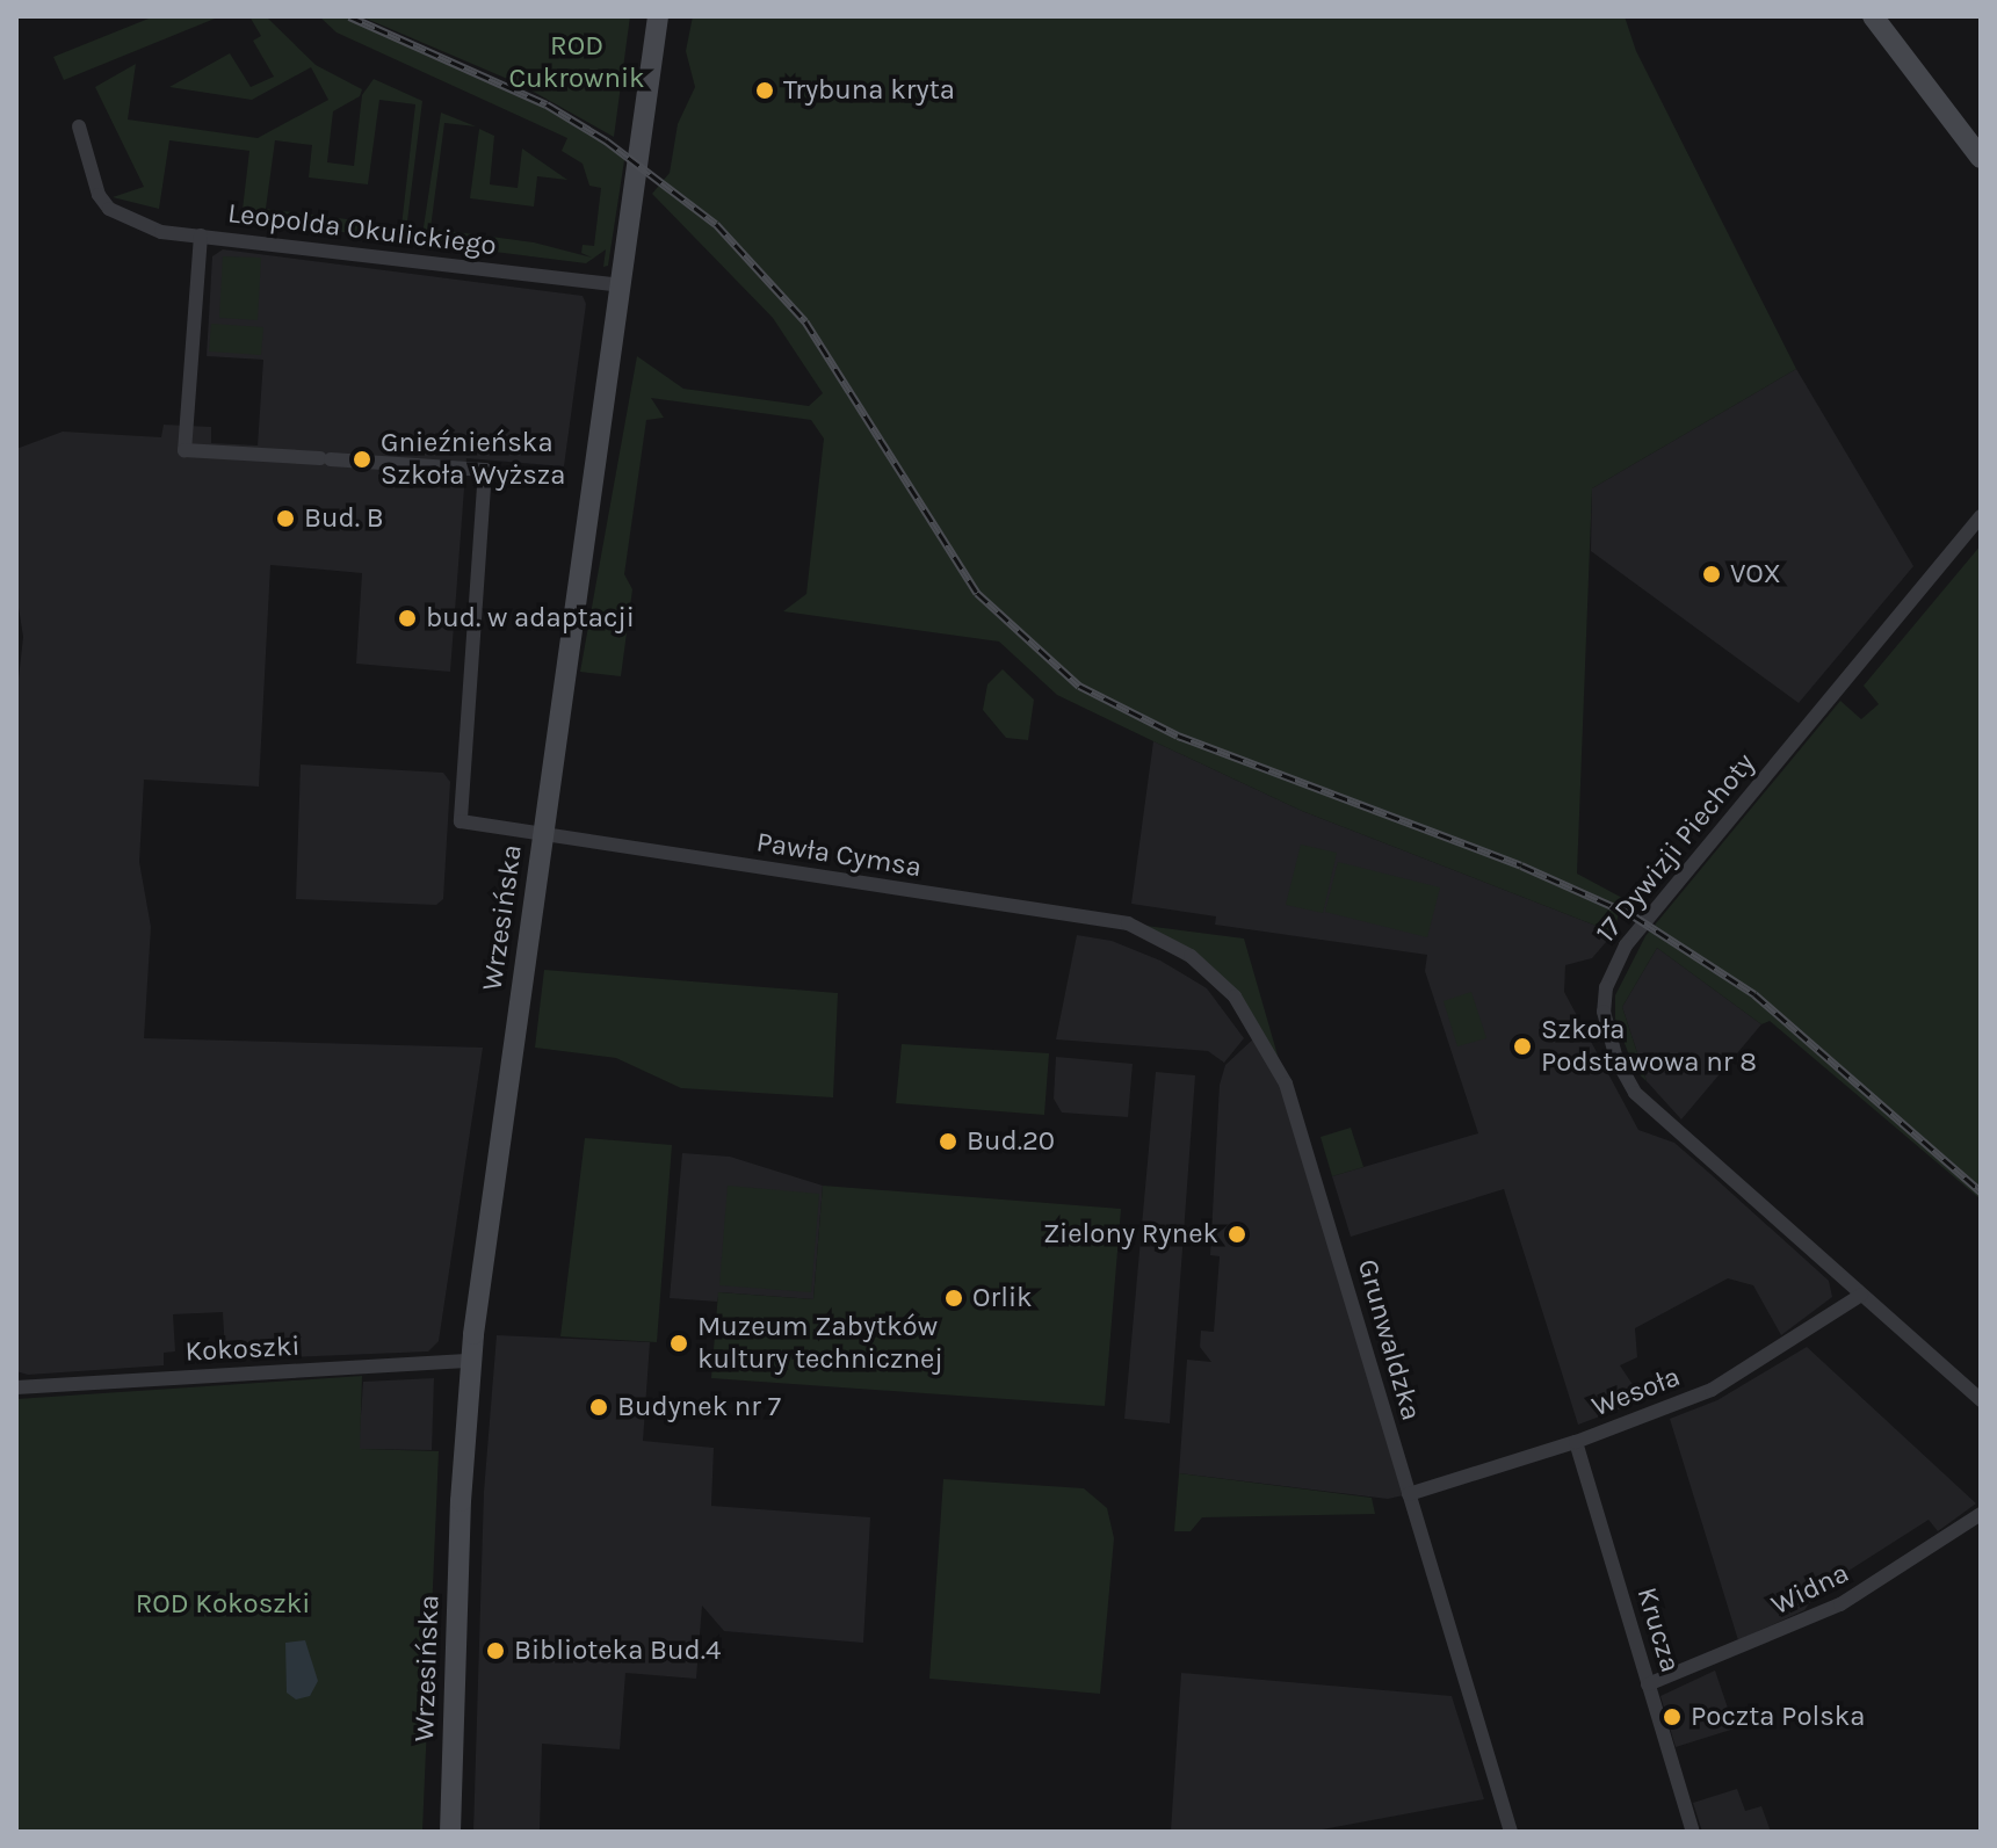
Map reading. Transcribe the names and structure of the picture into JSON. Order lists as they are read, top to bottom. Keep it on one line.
{"streets":{"street":["Leopolda Okulickiego","17 Dywizji Piechoty","Pawła Cymsa","Wrzesińska","Grunwaldzka","Kokoszki","Wesoła","Widna","Krucza"]},"crossings":[["Leopolda Okulickiego","Pawła Cymsa"],["Leopolda Okulickiego","Wrzesińska"],["17 Dywizji Piechoty","Wesoła"],["Pawła Cymsa","Wrzesińska"],["Pawła Cymsa","Grunwaldzka"],["Wrzesińska","Kokoszki"],["Grunwaldzka","Wesoła"],["Wesoła","Krucza"],["Widna","Krucza"]],"parks":["ROD Cukrownik","ROD Kokoszki"],"places":["Trybuna kryta","Gnieźnieńska Szkoła Wyższa","Bud. B","VOX","bud. w adaptacji","Szkoła Podstawowa nr 8","Bud.20","Zielony Rynek","Orlik","Muzeum Zabytków kultury technicznej","Budynek nr 7","Biblioteka Bud.4","Poczta Polska"]}
